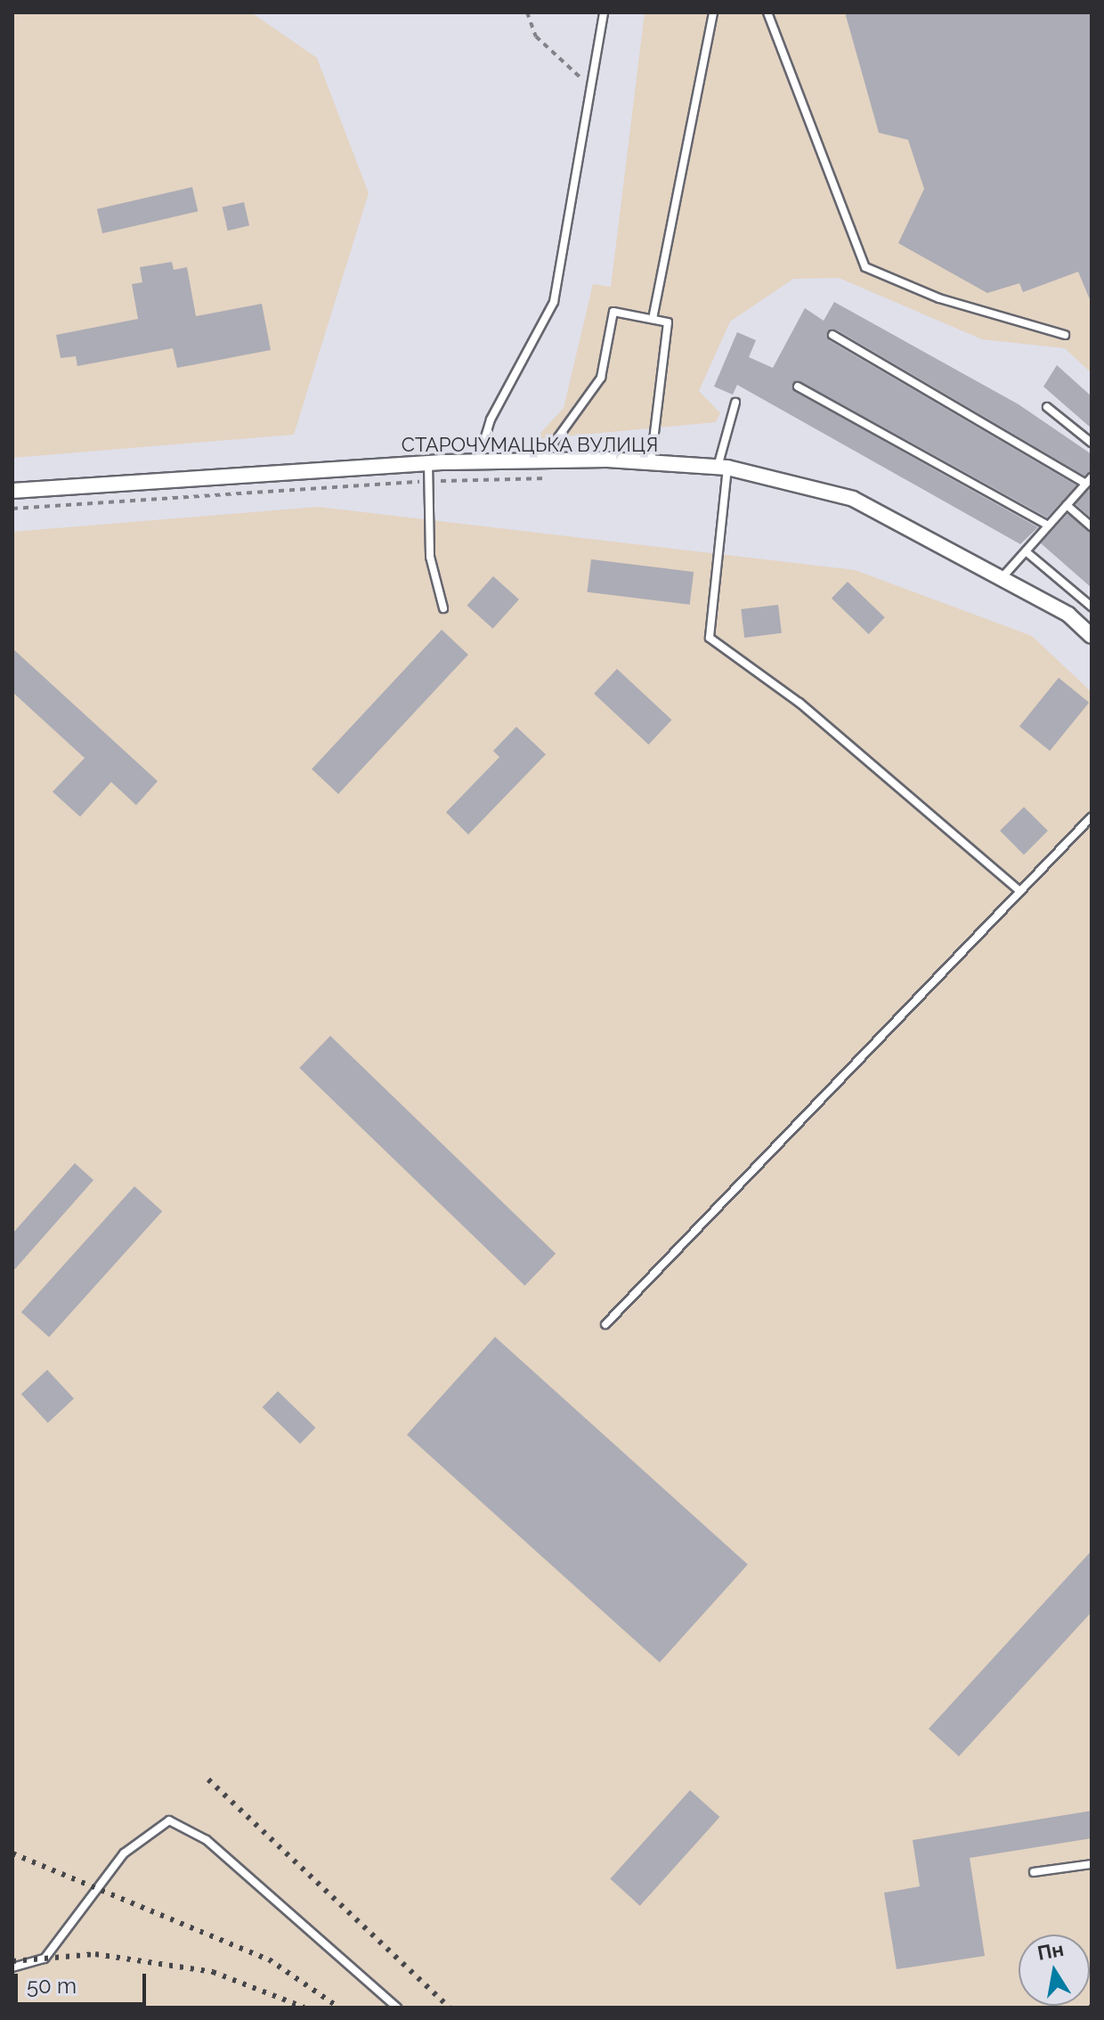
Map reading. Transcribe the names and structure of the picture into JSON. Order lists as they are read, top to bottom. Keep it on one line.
{"streets":{"street":["СТАРОЧУМАЦЬКА ВУЛИЦЯ"]},"scale_bar":"50 m","north":"top"}
